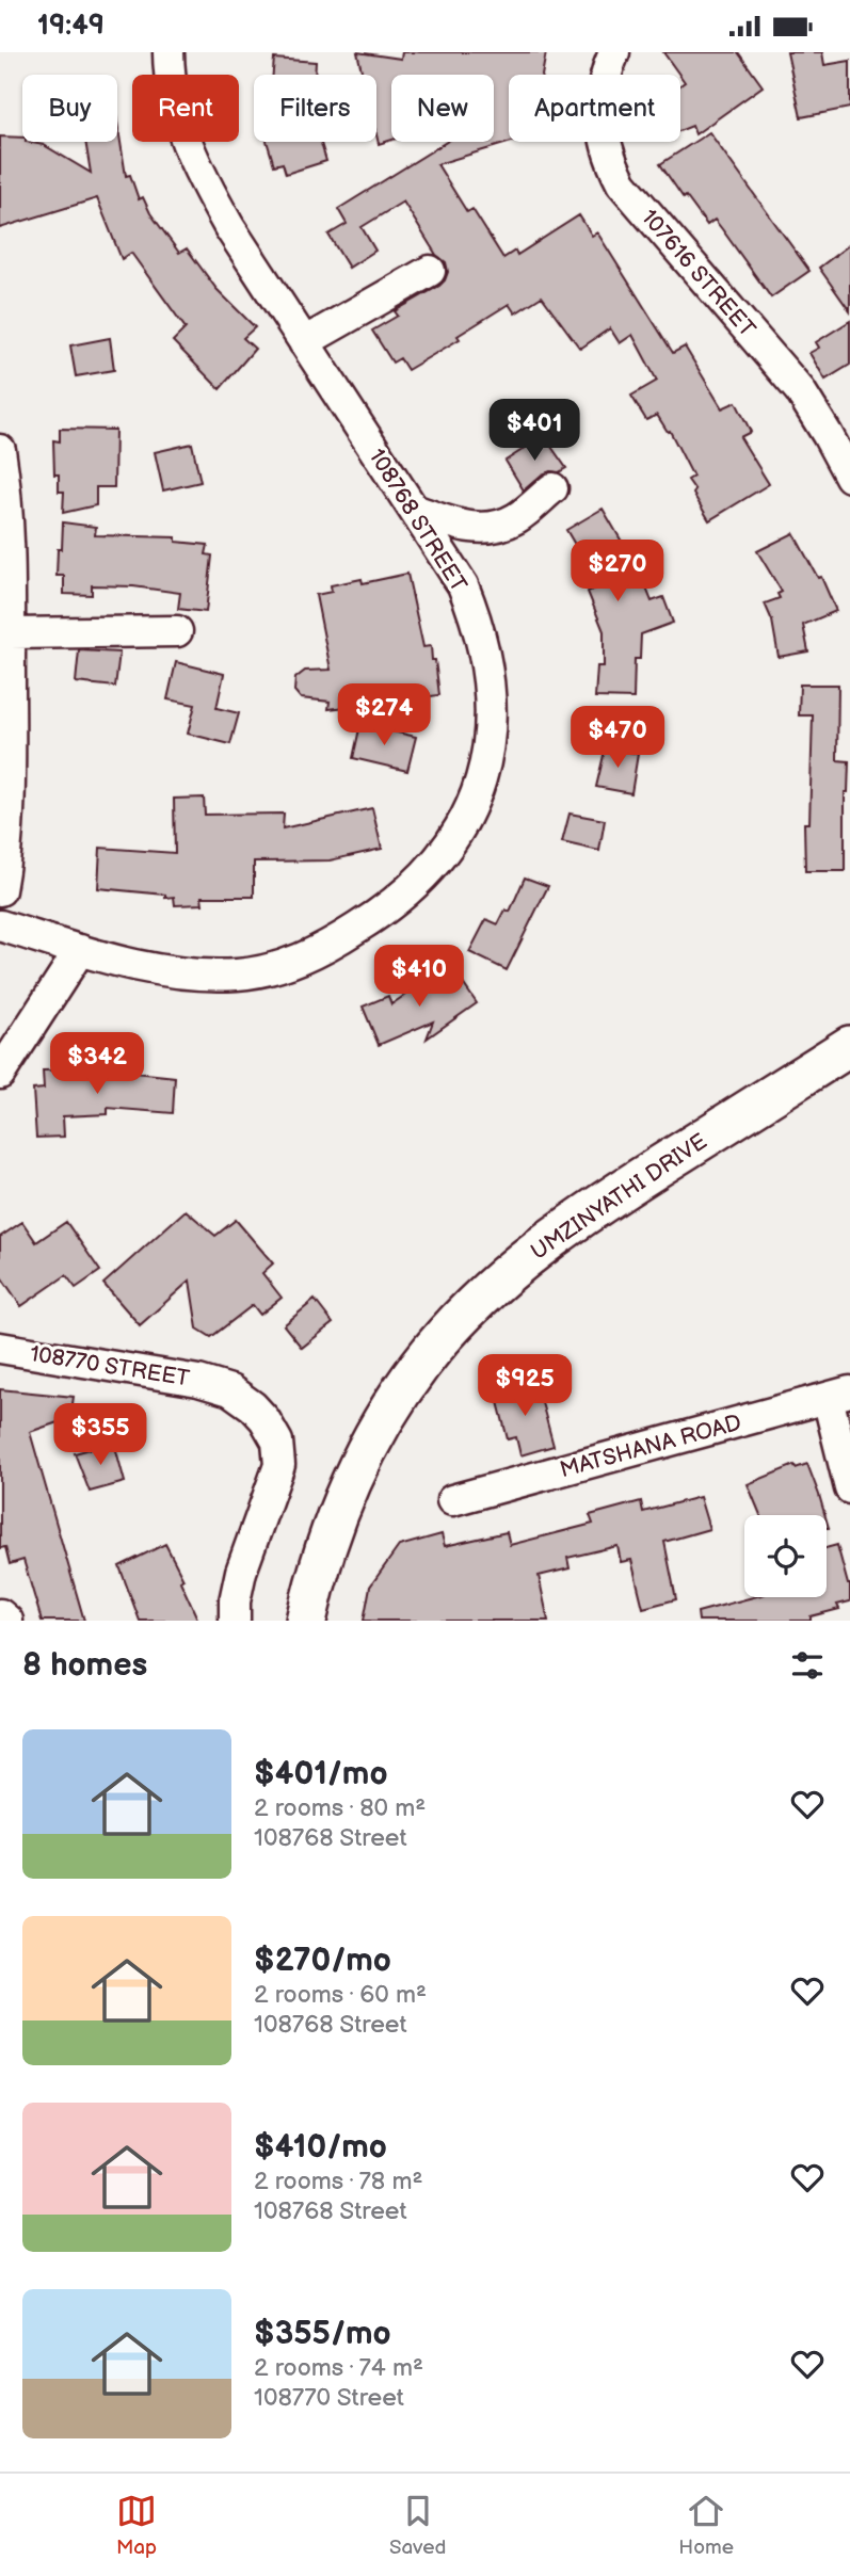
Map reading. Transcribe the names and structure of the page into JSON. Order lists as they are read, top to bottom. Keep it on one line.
{"streets":{"street":["107616 STREET","108768 STREET","UMZINYATHI DRIVE","108770 STREET","MATSHANA ROAD"]},"page":{"status":"19:49","chip":["Buy","Rent","Filters","New","Apartment"],"price":["$401","$270","$274","$470","$410","$342","$925","$355"],"heading":"8 homes","list":[{"name":"$401/mo","note":"2 rooms · 80 m² · 108768 Street"},{"name":"$270/mo","note":"2 rooms · 60 m² · 108768 Street"},{"name":"$410/mo","note":"2 rooms · 78 m² · 108768 Street"},{"name":"$355/mo","note":"2 rooms · 74 m² · 108770 Street"}],"tabs":["Map","Saved","Home"]}}
